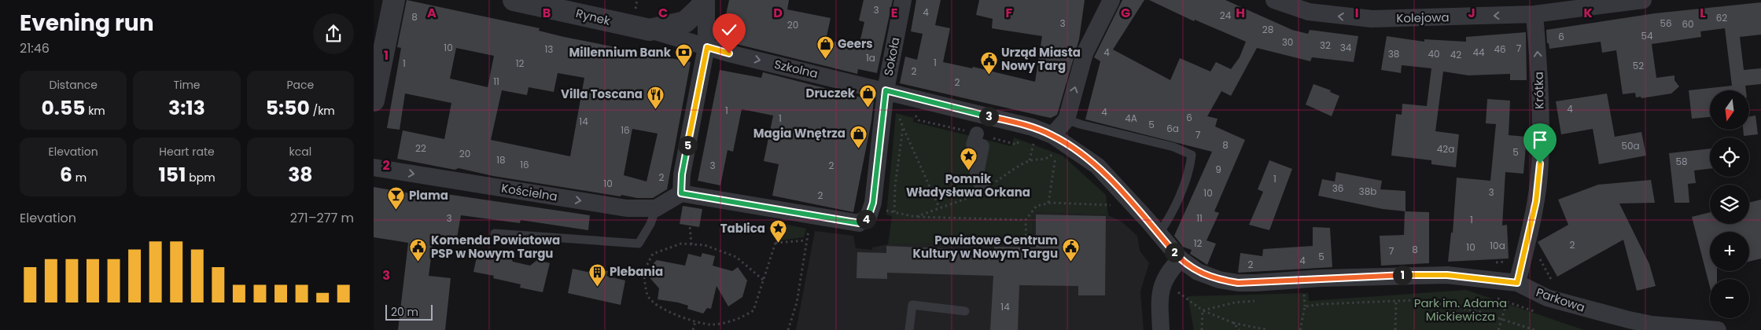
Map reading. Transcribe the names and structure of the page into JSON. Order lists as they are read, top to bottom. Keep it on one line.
{"streets":{"street":["Rynek","Kolejowa","Sokoła","Szkolna","Krótka","Kościelna","Parkowa"]},"crossings":[["Rynek","Szkolna"],["Kolejowa","Krótka"],["Sokoła","Szkolna"],["Szkolna","Parkowa"],["Krótka","Parkowa"]],"one_way":["Kolejowa","Krótka","Kościelna"],"parks":["Park im. Adama Mickiewicza"],"places":{"shop":["Geers","Druczek","Magia Wnętrza"],"bank":["Millennium Bank"],"public building":["Urząd Miasta Nowy Targ","Komenda Powiatowa PSP w Nowym Targu","Powiatowe Centrum Kultury w Nowym Targu"],"restaurant":["Villa Toscana"],"place":["Pomnik Władysława Orkana","Tablica"],"bar":["Plama"],"building":["Plebania"]},"house_numbers":["3","4","24","8","62","3","56","60","20","28","54","6","30","32","10","34","7","13","46","4","44","38","40","42","1a","1","1","12","52","2","11","2","4","1","4","6","1","4A","14","5","6a","16","7","8","50a","22","42a","5","20","18","58","16","3","2","9","2","1","10","36","38b","3","10","2","3","11","1","12","2","10a","10","8","7","5","4","2","14"],"scale_bar":"20 m","north":"bottom","page":{"heading":["Evening run","21:46"],"stats":[["Distance","0.55 km"],["Time","3:13"],["Pace","5:50 /km"],["Elevation","6 m"],["Heart rate","151 bpm"],["kcal","38"]],"map_buttons":["+","−"],"pins":["3","5","4","2","1"],"chart":["Elevation","271–277 m"],"scale":"20 m"},"grid":{"columns":["A","B","C","D","E","F","G","H","I","J","K","L"],"rows":["1","2","3"]}}
